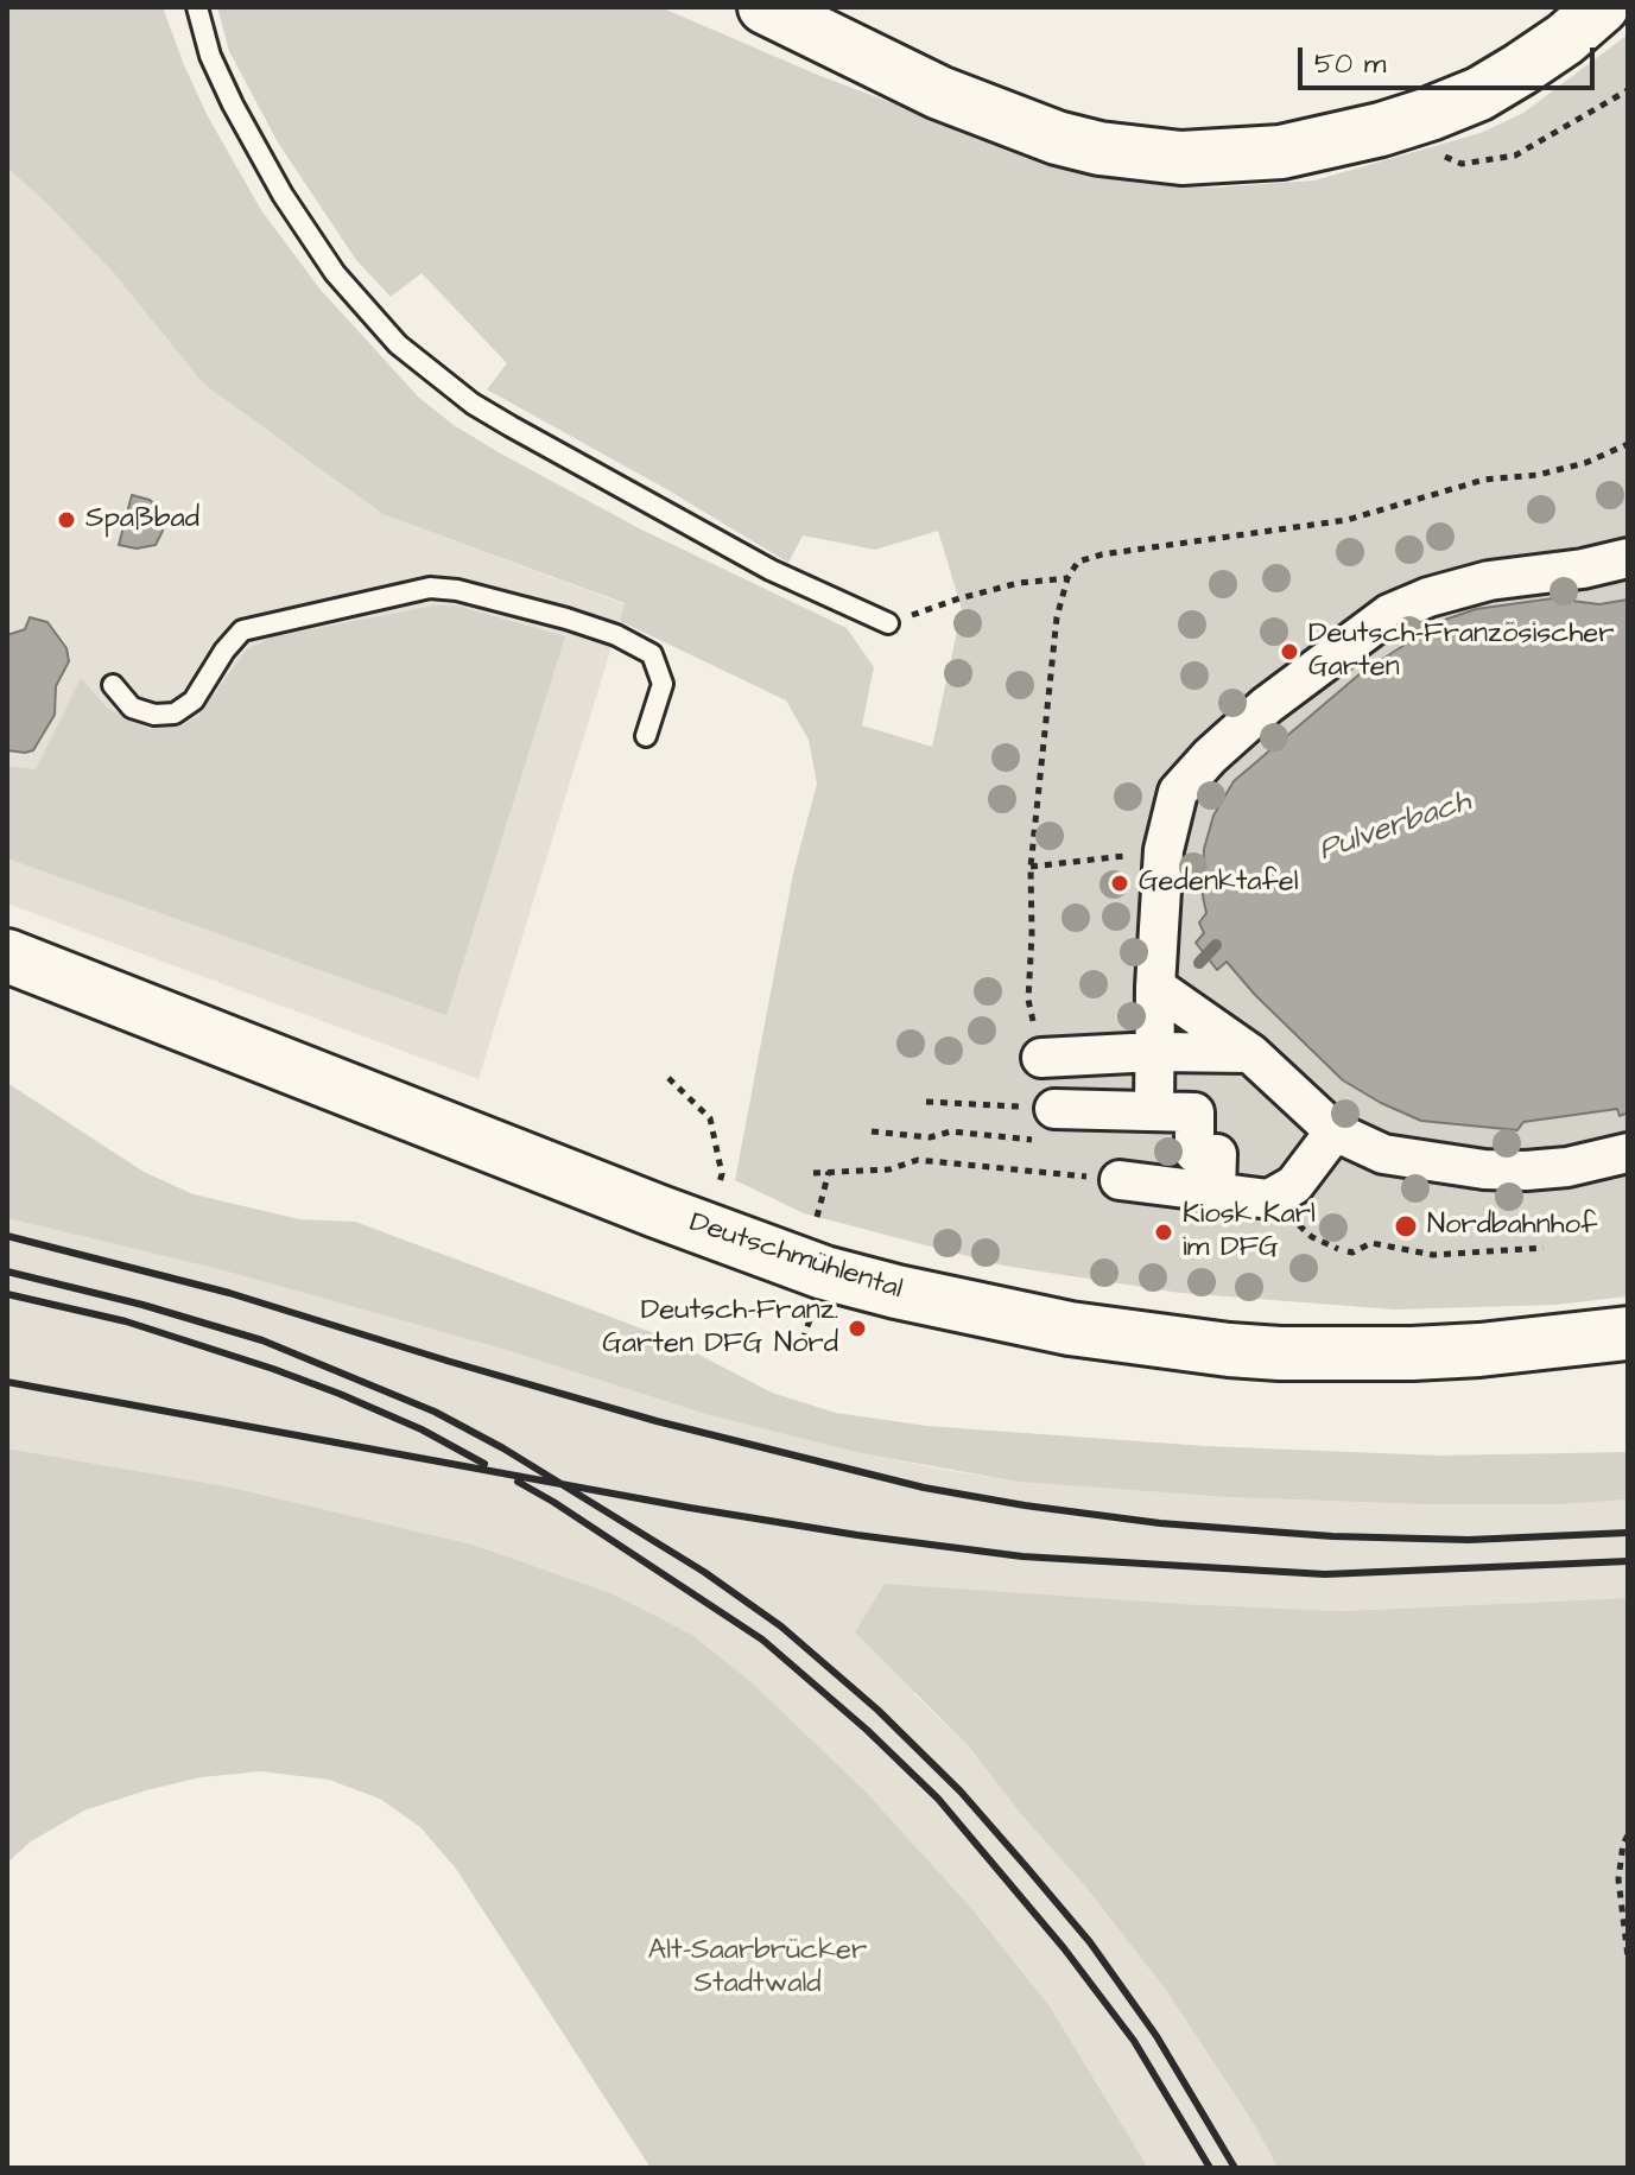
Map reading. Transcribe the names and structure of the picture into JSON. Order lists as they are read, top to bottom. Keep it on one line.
{"streets":{"main road":["Deutschmühlental"]},"water":["Pulverbach"],"parks":["Alt-Saarbrücker Stadtwald"],"places":["Spaßbad","Deutsch-Französischer Garten","Gedenktafel","Nordbahnhof","Kiosk Karl im DFG","Deutsch-Franz. Garten DFG Nord"],"scale_bar":"50 m"}
